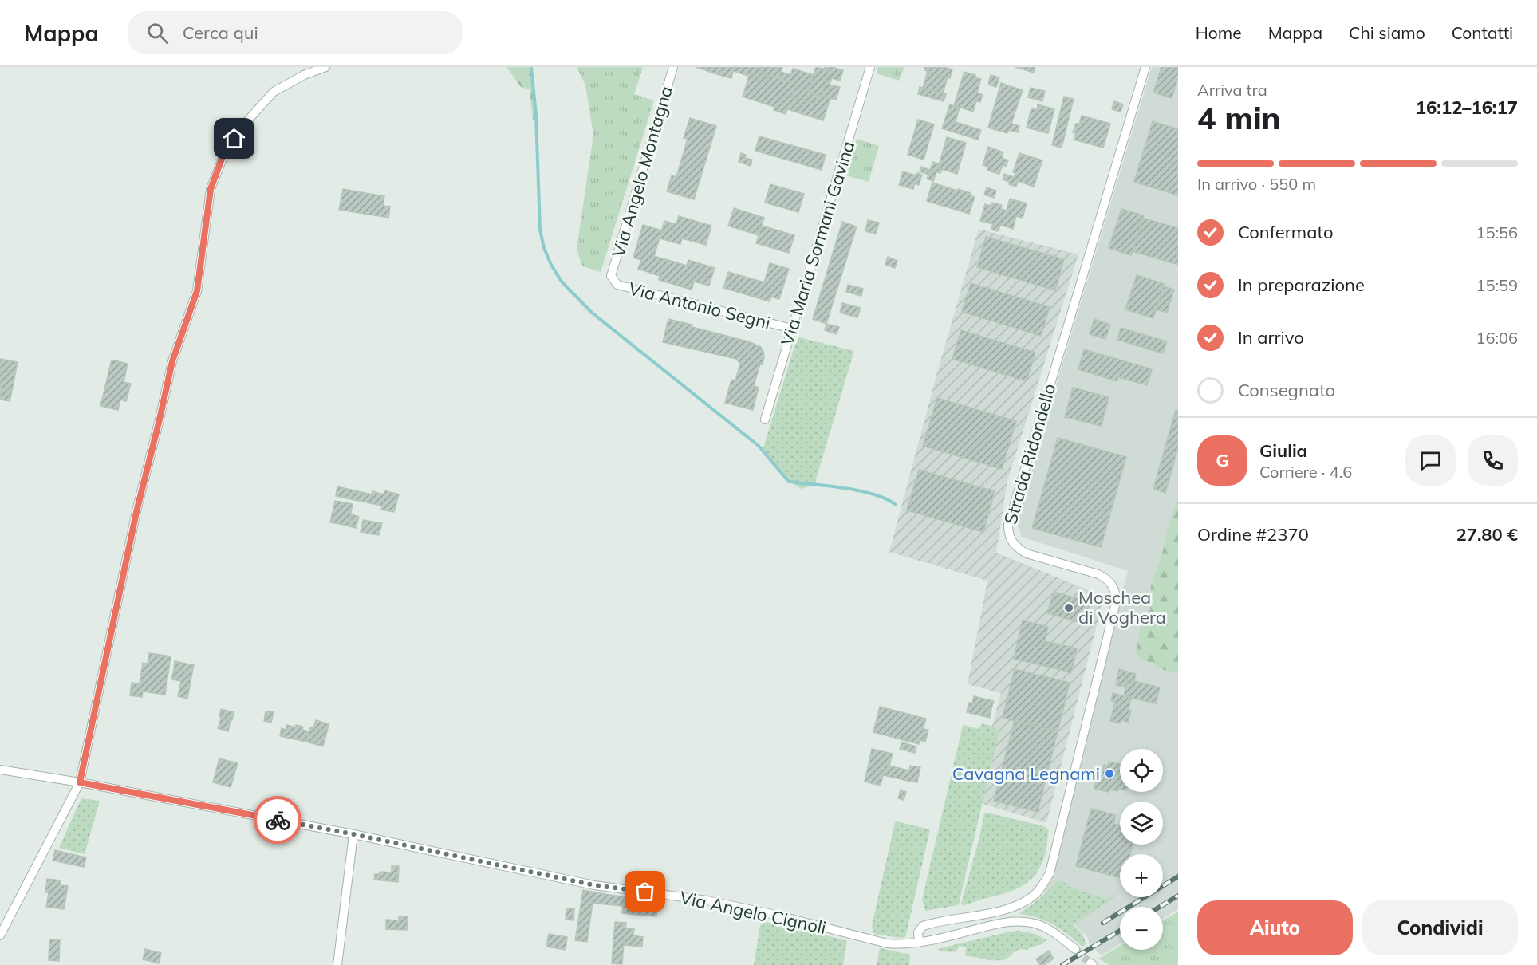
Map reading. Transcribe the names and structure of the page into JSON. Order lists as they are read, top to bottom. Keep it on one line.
{"streets":{"street":["Via Angelo Montagna","Via Maria Sormani Gavina","Via Antonio Segni","Strada Ridondello","Via Angelo Cignoli"]},"crossings":[["Via Angelo Montagna","Via Antonio Segni"],["Via Maria Sormani Gavina","Via Antonio Segni"],["Strada Ridondello","Via Angelo Cignoli"]],"places":["Moschea di Voghera","Cavagna Legnami"],"page":{"header":"Mappa","search":"Cerca qui","nav":["Home","Mappa","Chi siamo","Contatti"],"heading":["4 min","Arriva tra","16:12–16:17"],"panel":["Giulia","Corriere · 4.6","Ordine #2370","27.80 €"],"bar":"In arrivo · 550 m","list":[["Confermato","15:56"],["In preparazione","15:59"],["In arrivo","16:06"],"Consegnato"],"round":"G","map_buttons":["+","−"],"buttons":["Aiuto","Condividi"]}}
